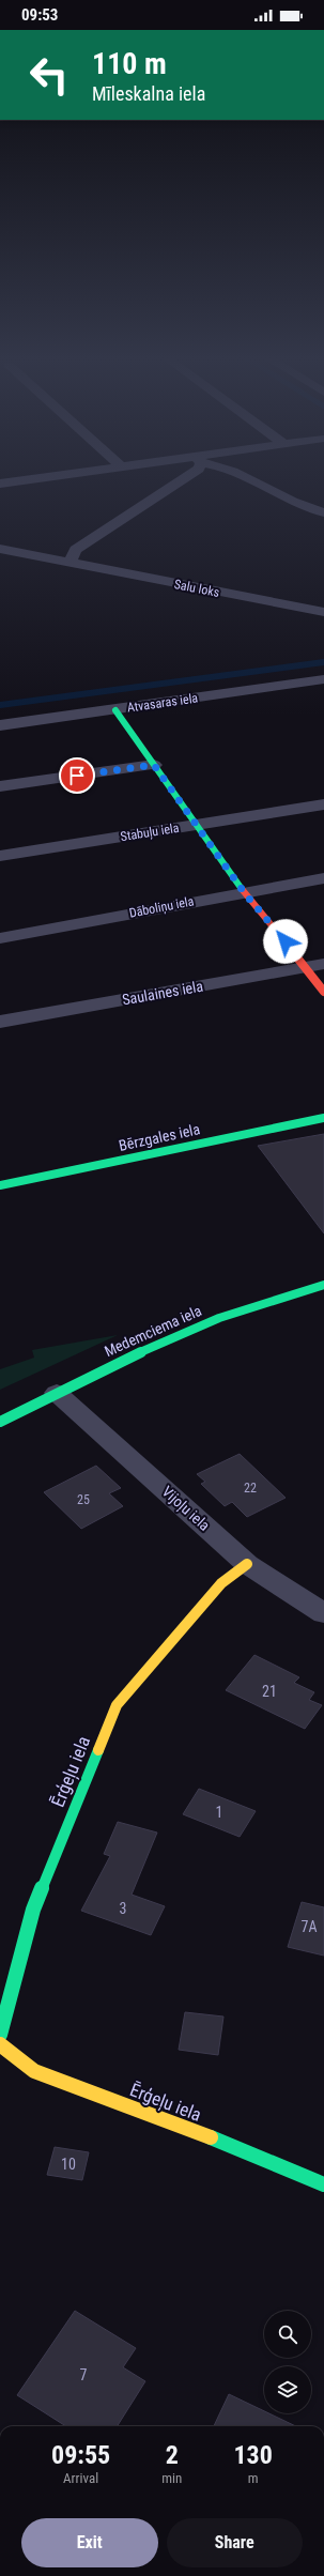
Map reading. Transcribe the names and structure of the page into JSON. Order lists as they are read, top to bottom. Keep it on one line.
{"streets":{"street":["Salu loks","Atvasaras iela","Stabuļu iela","Dāboliņu iela","Saulaines iela","Bērzgales iela","Medemciema iela","Vijoļu iela","Ērģeļu iela"]},"crossings":[["Medemciema iela","Vijoļu iela"],["Vijoļu iela","Ērģeļu iela"]],"house_numbers":["22","25","21","1","3","7A","10","7"],"page":{"status":"09:53","turn":["110 m","Mīleskalna iela"],"eta":["09:55","Arrival","2","min","130","m"],"buttons":["Exit","Share"]}}
